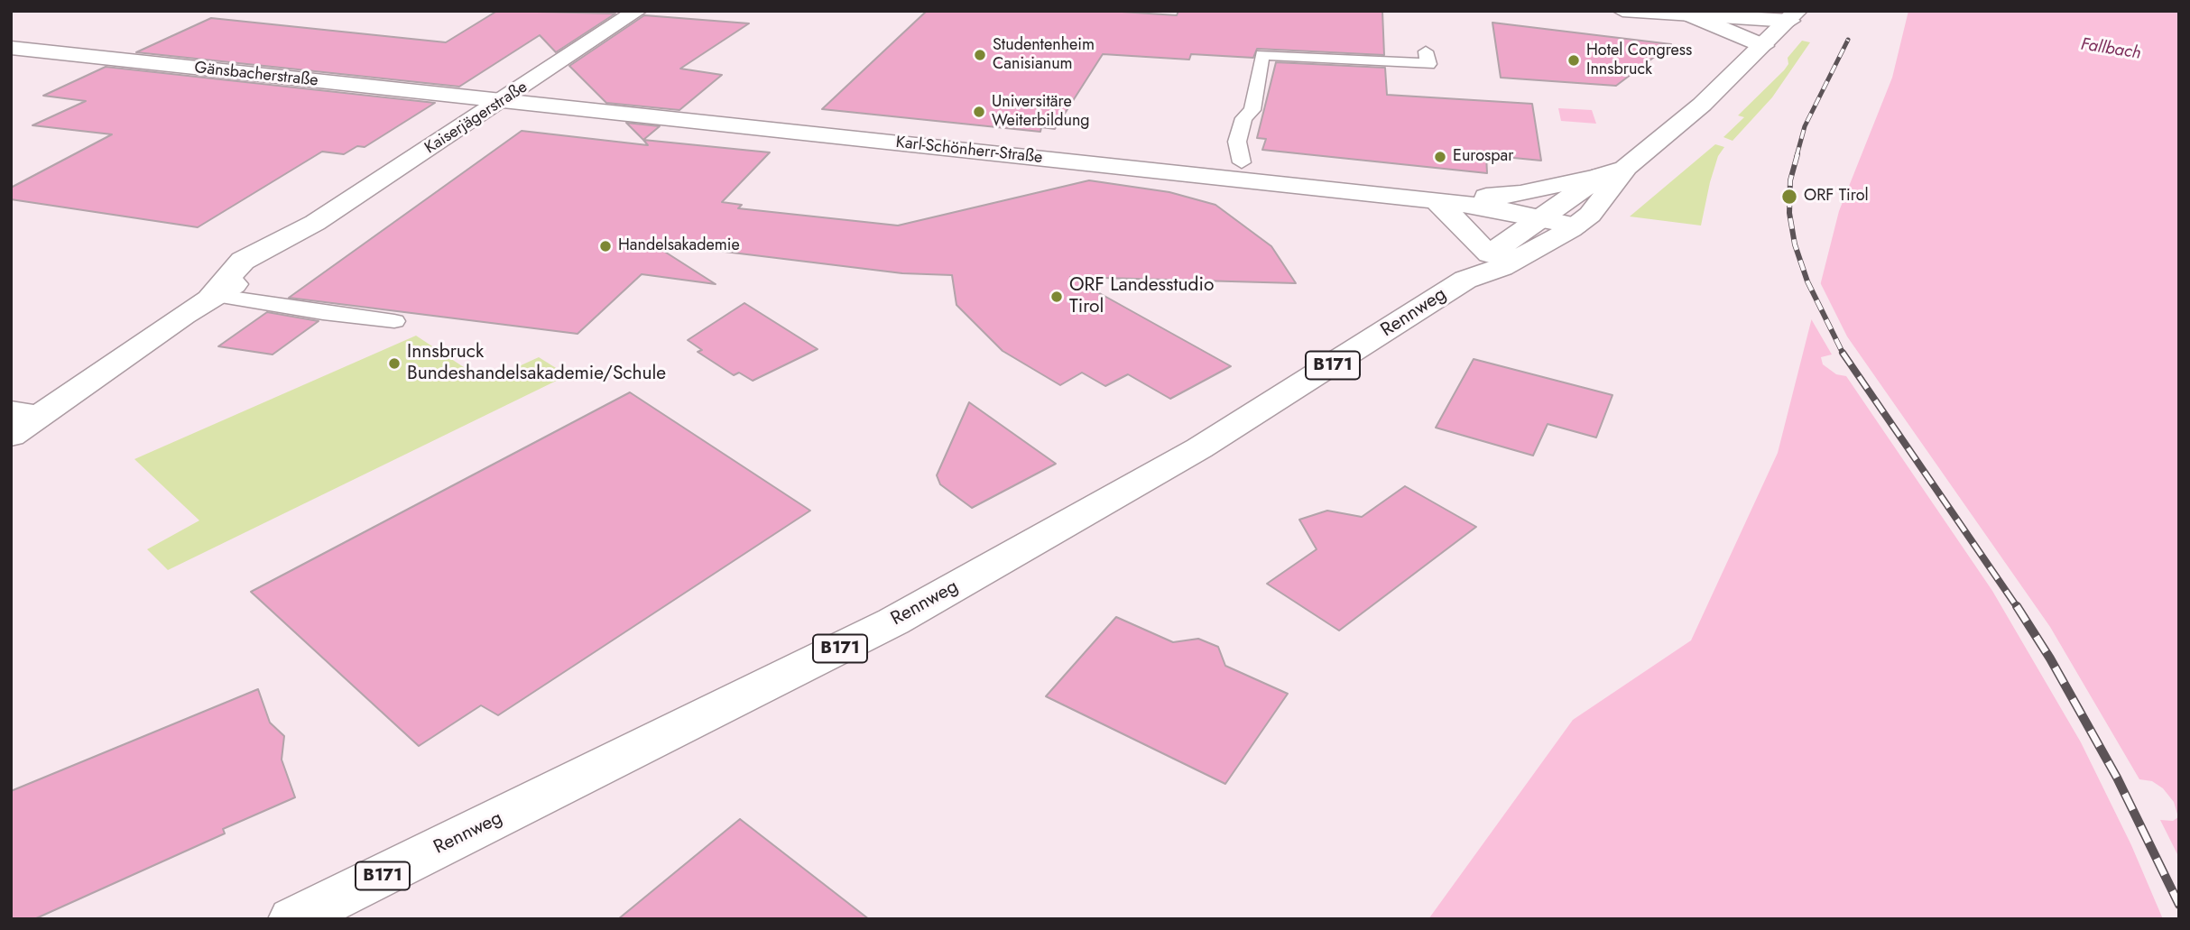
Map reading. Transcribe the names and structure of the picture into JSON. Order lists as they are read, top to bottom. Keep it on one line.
{"streets":{"street":["Gänsbacherstraße","Kaiserjägerstraße","Karl-Schönherr-Straße","Rennweg","B171"]},"crossings":[["Gänsbacherstraße","Kaiserjägerstraße"],["Gänsbacherstraße","Karl-Schönherr-Straße"],["Kaiserjägerstraße","Karl-Schönherr-Straße"],["Karl-Schönherr-Straße","Rennweg"]],"water":["Fallbach"],"places":["Studentenheim Canisianum","Hotel Congress Innsbruck","Universitäre Weiterbildung","Eurospar","ORF Tirol","Handelsakademie","ORF Landesstudio Tirol","Innsbruck Bundeshandelsakademie/Schule"]}
